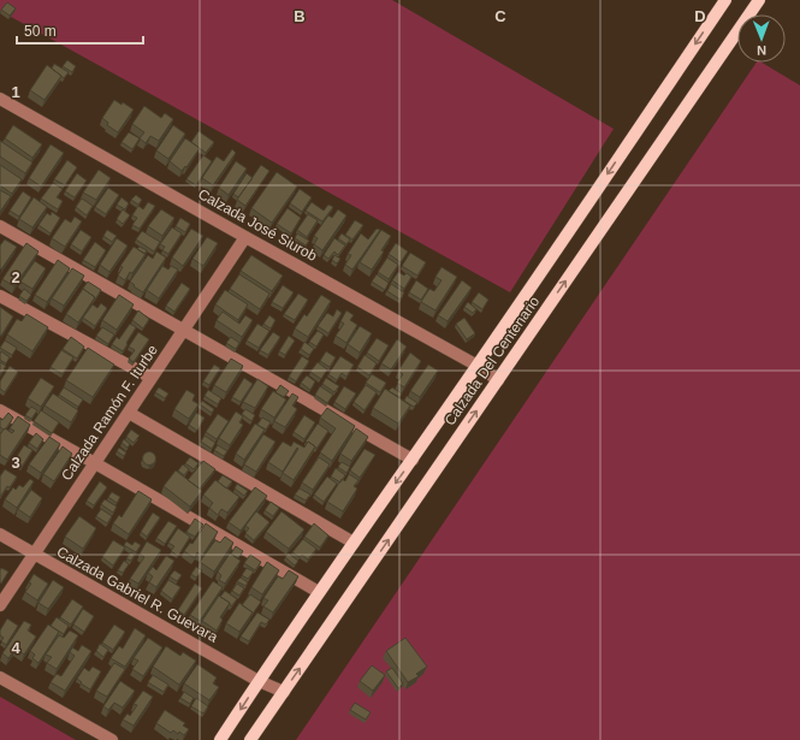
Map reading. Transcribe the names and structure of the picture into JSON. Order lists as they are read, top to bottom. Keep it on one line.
{"streets":{"main road":["Calzada Del Centenario"],"street":["Calzada José Siurob","Calzada Ramón F. Iturbe","Calzada Gabriel R. Guevara"]},"crossings":[["Calzada José Siurob","Calzada Del Centenario"],["Calzada José Siurob","Calzada Ramón F. Iturbe"],["Calzada Del Centenario","Calzada Gabriel R. Guevara"],["Calzada Ramón F. Iturbe","Calzada Gabriel R. Guevara"]],"scale_bar":"50 m","north":"bottom","grid":{"columns":["B","C","D"],"rows":["1","2","3","4"]}}
